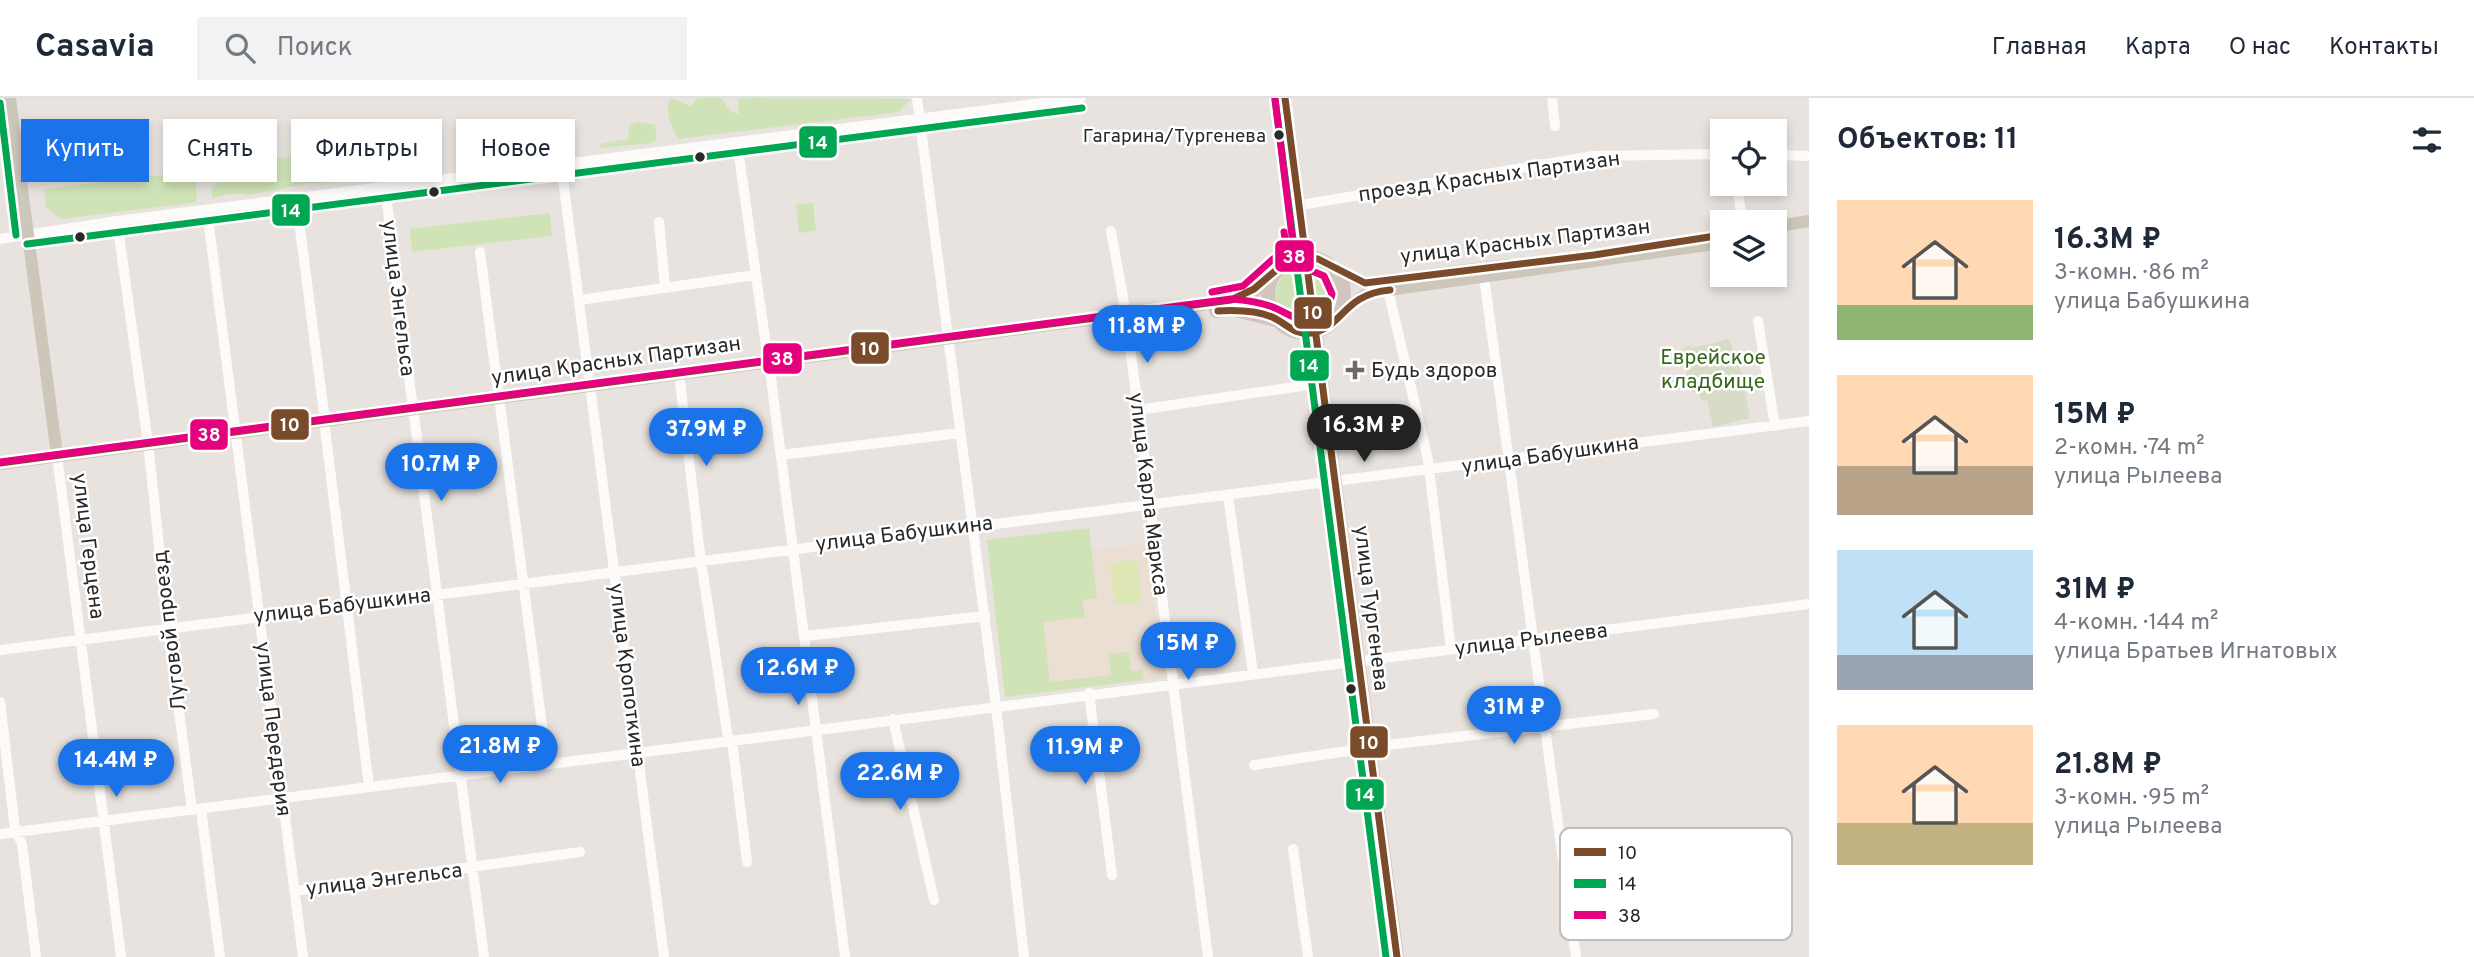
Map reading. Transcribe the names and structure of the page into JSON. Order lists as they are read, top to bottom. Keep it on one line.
{"streets":{"highway":["улица Красных Партизан","улица Тургенева"],"main road":["улица Герцена"],"street":["проезд Красных Партизан","улица Энгельса","улица Бабушкина","улица Карла Маркса","Луговой проезд","улица Рылеева","улица Кропоткина","улица Передерия"]},"crossings":[["проезд Красных Партизан","улица Тургенева"],["улица Красных Партизан","улица Энгельса"],["улица Красных Партизан","улица Карла Маркса"],["улица Красных Партизан","улица Герцена"],["улица Красных Партизан","улица Тургенева"],["улица Красных Партизан","Луговой проезд"],["улица Красных Партизан","улица Кропоткина"],["улица Красных Партизан","улица Передерия"],["улица Энгельса","улица Бабушкина"],["улица Энгельса","улица Рылеева"],["улица Энгельса","улица Передерия"],["улица Бабушкина","улица Карла Маркса"],["улица Бабушкина","улица Герцена"],["улица Бабушкина","улица Тургенева"],["улица Бабушкина","Луговой проезд"],["улица Бабушкина","улица Кропоткина"],["улица Бабушкина","улица Передерия"],["улица Карла Маркса","улица Рылеева"],["улица Герцена","улица Рылеева"],["улица Тургенева","улица Рылеева"],["Луговой проезд","улица Рылеева"],["улица Рылеева","улица Кропоткина"],["улица Рылеева","улица Передерия"]],"parks":["Еврейское кладбище"],"places":{"other":["Гагарина/Тургенева"],"health":["Будь здоров"]},"lines":["transit line 10","transit line 14","transit line 38"],"legend":["10","14","38"],"page":{"header":"Casavia","search":"Поиск","nav":["Главная","Карта","О нас","Контакты"],"heading":"Объектов: 11","chip":["Купить","Снять","Фильтры","Новое"],"list":[{"name":"16.3M ₽","note":"3-комн. · 86 m² · улица Бабушкина"},{"name":"15M ₽","note":"2-комн. · 74 m² · улица Рылеева"},{"name":"31M ₽","note":"4-комн. · 144 m² · улица Братьев Игнатовых"},{"name":"21.8M ₽","note":"3-комн. · 95 m² · улица Рылеева"}],"price":["11.8M ₽","16.3M ₽","37.9M ₽","10.7M ₽","15M ₽","12.6M ₽","31M ₽","21.8M ₽","11.9M ₽","14.4M ₽","22.6M ₽"]}}
